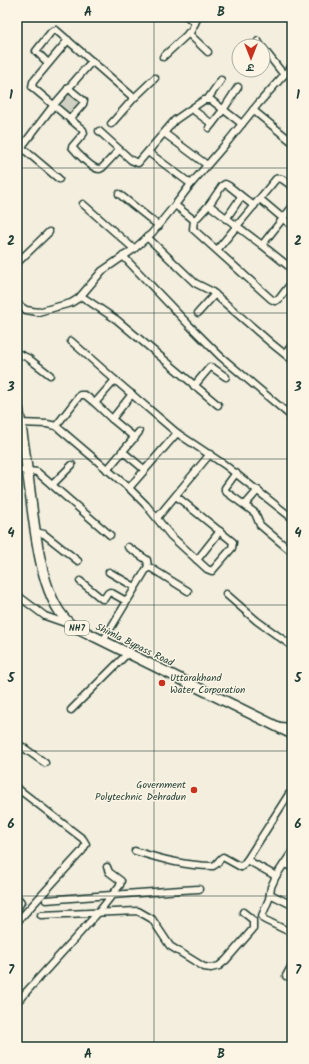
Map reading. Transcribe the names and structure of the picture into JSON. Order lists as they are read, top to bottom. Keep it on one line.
{"streets":{"highway":["NH7","Shimla Bypass Road"]},"places":["Uttarakhand Water Corporation","Government Polytechnic Dehradun"],"north":"bottom","grid":{"columns":["A","B"],"rows":["1","2","3","4","5","6","7"]}}
